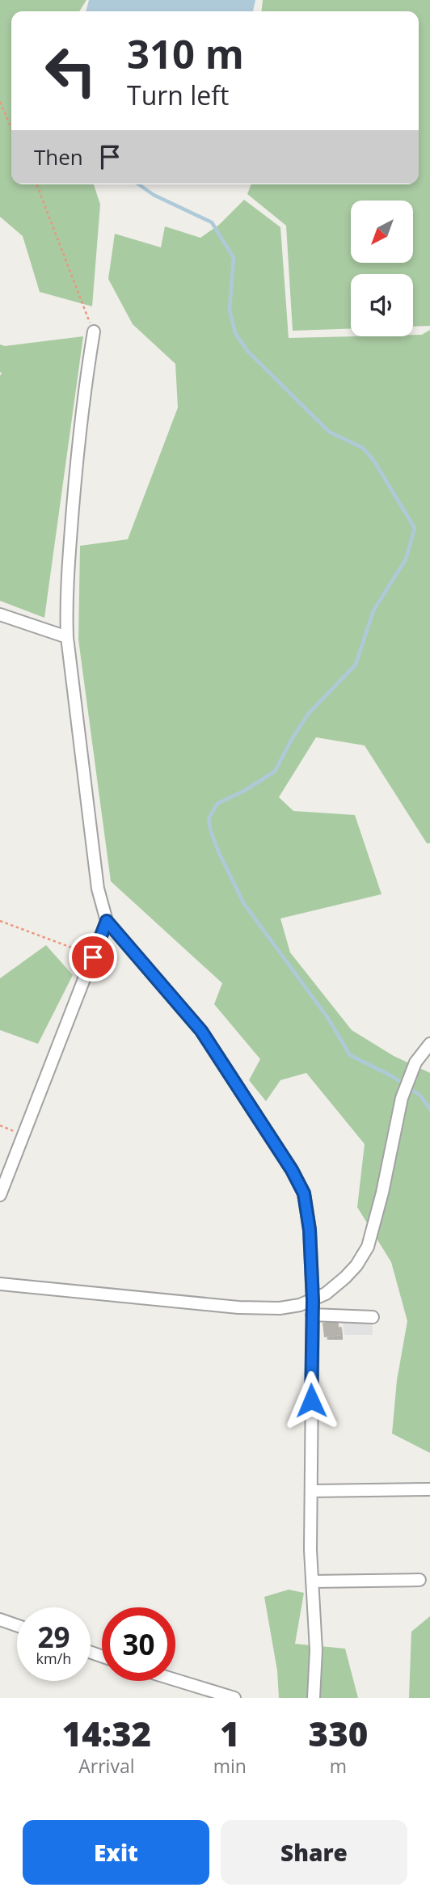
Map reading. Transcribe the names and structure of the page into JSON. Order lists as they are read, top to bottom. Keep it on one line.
{"north":"bottom left","page":{"turn":["310 m","Turn left"],"then":"Then","speed":"29 km/h","limit":"30","eta":["14:32","Arrival","1","min","330","m"],"buttons":["Exit","Share"]}}
